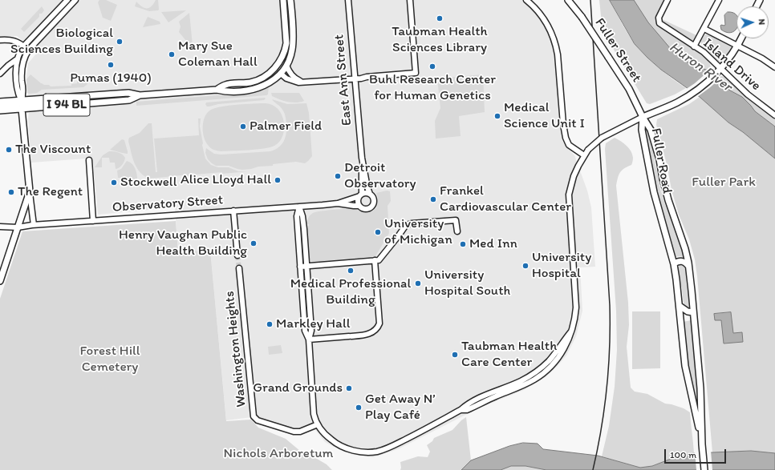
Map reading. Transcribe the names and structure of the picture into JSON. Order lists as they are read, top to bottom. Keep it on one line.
{"streets":{"main road":["Fuller Street","I 94 BL","Fuller Road"],"street":["Island Drive","East Ann Street","Observatory Street","Washington Heights"]},"crossings":[["Fuller Street","Fuller Road"],["East Ann Street","Observatory Street"]],"water":["Huron River"],"parks":["Fuller Park","Forest Hill Cemetery","Nichols Arboretum"],"places":["Taubman Health Sciences Library","Biological Sciences Building","Mary Sue Coleman Hall","Pumas (1940)","Buhl Research Center for Human Genetics","Medical Science Unit I","Palmer Field","The Viscount","Detroit Observatory","Alice Lloyd Hall","Stockwell","The Regent","Frankel Cardiovascular Center","University of Michigan","Henry Vaughan Public Health Building","Med Inn","University Hospital","Medical Professional Building","University Hospital South","Markley Hall","Taubman Health Care Center","Grand Grounds","Get Away N’ Play Café"],"scale_bar":"100 m","north":"right"}
